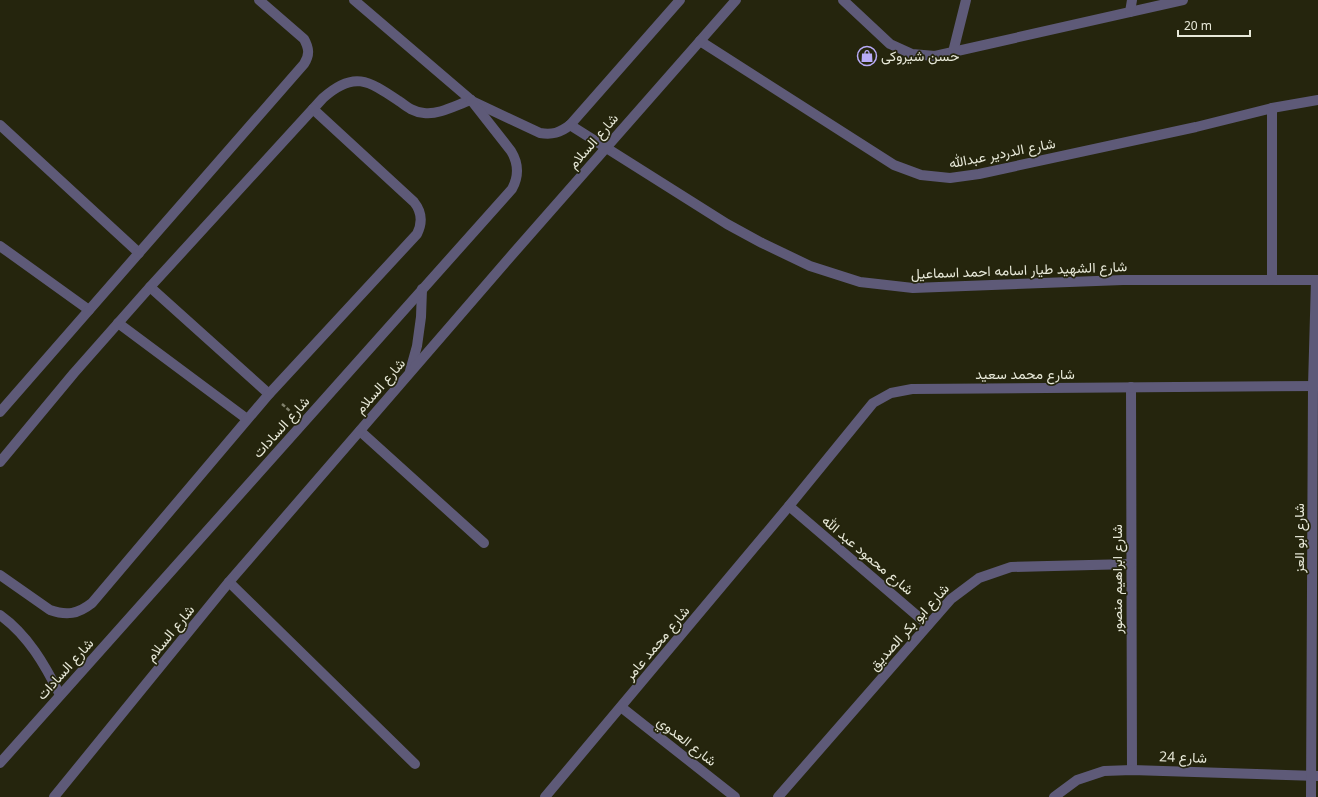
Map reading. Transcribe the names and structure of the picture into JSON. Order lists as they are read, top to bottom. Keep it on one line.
{"streets":{"street":["شارع السلام","شارع الدردير عبدالله","شارع الشهيد طيار اسامه احمد اسماعيل","شارع محمد سعيد","شارع السادات","شارع ابو العز","شارع محمود عبد الله","شارع ابراهيم منصور","شارع ابو بكر الصديق","شارع محمد عامر","شارع العدوي","شارع 24"]},"crossings":[["شارع السلام","شارع الدردير عبدالله"],["شارع السلام","شارع الشهيد طيار اسامه احمد اسماعيل"],["شارع السلام","شارع السادات"],["شارع الشهيد طيار اسامه احمد اسماعيل","شارع ابو العز"],["شارع محمد سعيد","شارع ابو العز"],["شارع محمد سعيد","شارع محمود عبد الله"],["شارع محمد سعيد","شارع ابراهيم منصور"],["شارع محمد سعيد","شارع محمد عامر"],["شارع ابو العز","شارع 24"],["شارع محمود عبد الله","شارع ابو بكر الصديق"],["شارع محمود عبد الله","شارع محمد عامر"],["شارع ابراهيم منصور","شارع ابو بكر الصديق"],["شارع ابراهيم منصور","شارع 24"],["شارع محمد عامر","شارع العدوي"]],"places":{"shop":["حسن شيروكى"]},"scale_bar":"20 m"}
